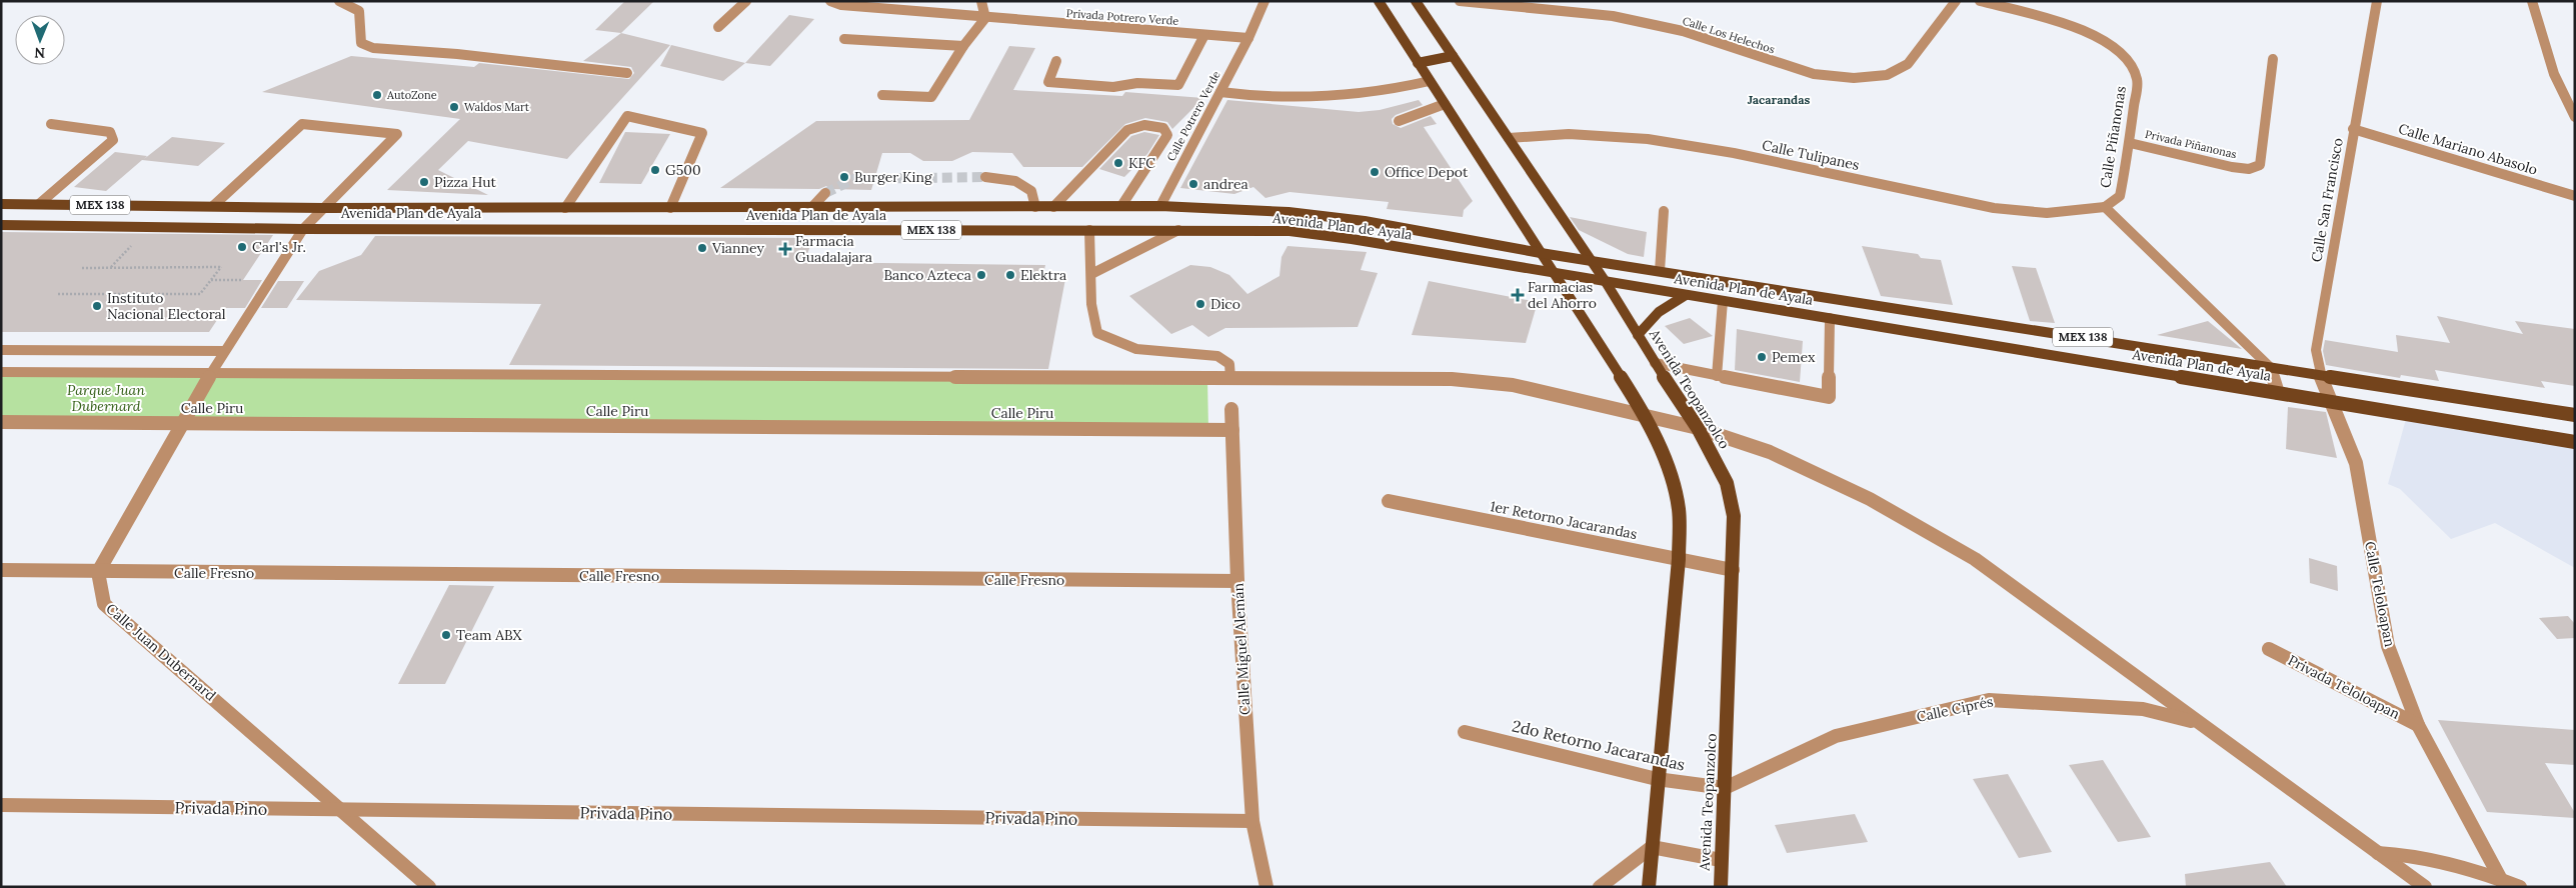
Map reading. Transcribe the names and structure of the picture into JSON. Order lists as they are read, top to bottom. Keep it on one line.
{"streets":{"main road":["MEX 138","Avenida Plan de Ayala","Avenida Teopanzolco"],"street":["Privada Potrero Verde","Calle Los Helechos","Calle Potrero Verde","Calle Piñanonas","Privada Piñanonas","Calle Mariano Abasolo","Calle Tulipanes","Calle San Francisco","Calle Piru","1er Retorno Jacarandas","Calle Fresno","Calle Teloloapan","Calle Miguel Alemán","Calle Juan Dubernard","Privada Teloloapan","Calle Ciprés","2do Retorno Jacarandas","Privada Pino"]},"crossings":[["Calle Potrero Verde","Avenida Plan de Ayala"],["Calle Piñanonas","Privada Piñanonas"],["Calle Piñanonas","Calle Tulipanes"],["Calle Piñanonas","Avenida Plan de Ayala"],["Calle Mariano Abasolo","Calle San Francisco"],["Calle Tulipanes","Avenida Teopanzolco"],["Calle San Francisco","Avenida Plan de Ayala"],["Calle San Francisco","Calle Teloloapan"],["Avenida Plan de Ayala","Avenida Teopanzolco"],["Avenida Plan de Ayala","Calle Teloloapan"],["Avenida Teopanzolco","1er Retorno Jacarandas"],["Avenida Teopanzolco","Calle Ciprés"],["Avenida Teopanzolco","2do Retorno Jacarandas"],["Calle Piru","Calle Miguel Alemán"],["Calle Fresno","Calle Miguel Alemán"],["Calle Fresno","Calle Juan Dubernard"],["Calle Teloloapan","Privada Teloloapan"],["Calle Miguel Alemán","Privada Pino"],["Calle Juan Dubernard","Privada Pino"],["Calle Ciprés","2do Retorno Jacarandas"]],"districts":["Jacarandas"],"parks":["Parque Juan Dubernard"],"places":{"other":["AutoZone","Waldos Mart","KFC","G500","Office Depot","Burger King","Pizza Hut","andrea","Carl's Jr.","Vianney","Banco Azteca","Elektra","Dico","Instituto Nacional Electoral","Pemex","Team ABX"],"health":["Farmacia Guadalajara","Farmacias del Ahorro"]},"north":"bottom"}
